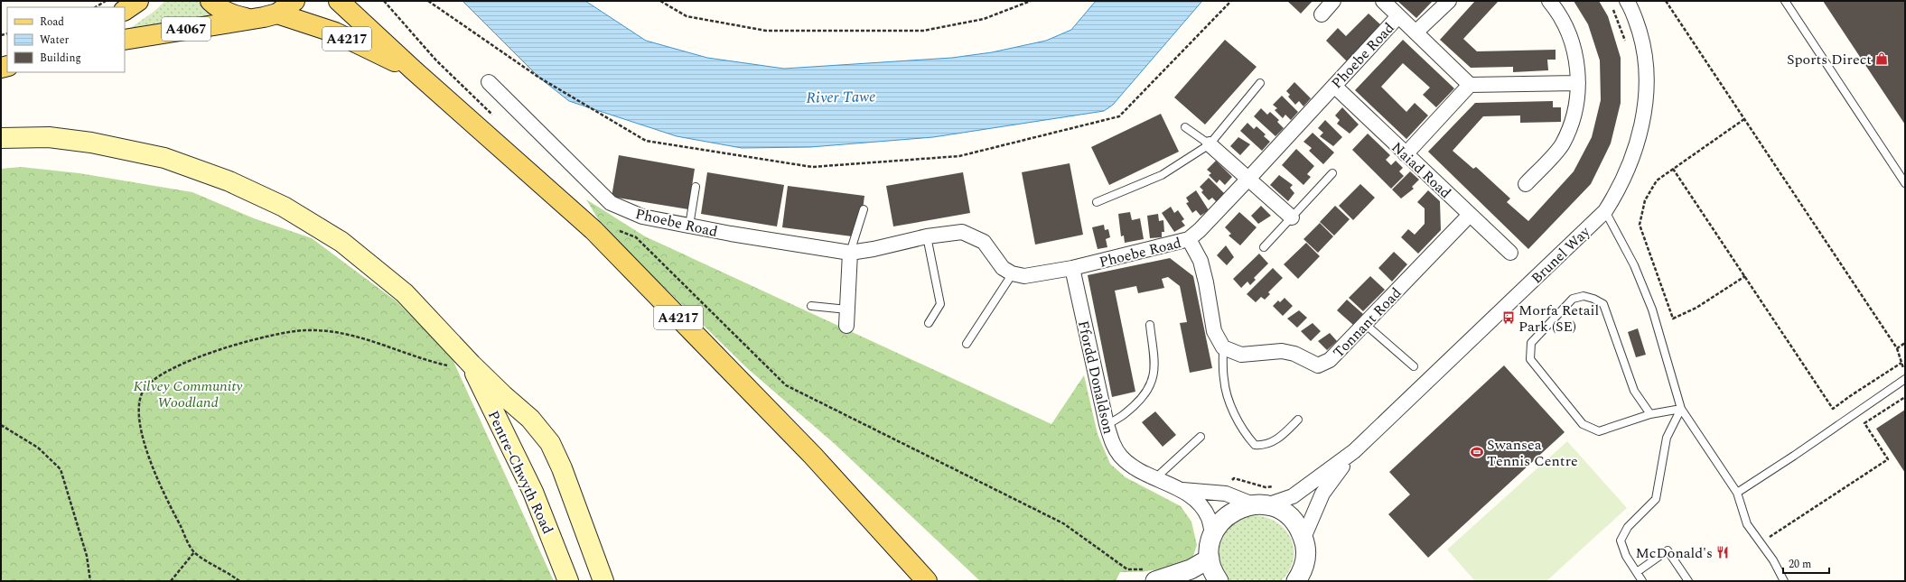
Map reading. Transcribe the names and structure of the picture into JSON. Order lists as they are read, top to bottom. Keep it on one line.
{"streets":{"main road":["A4067","A4217","Pentre-Chwyth Road"],"street":["Phoebe Road","Naiad Road","Brunel Way","Tonnant Road","Ffordd Donaldson"]},"crossings":[["A4067","A4217"],["Phoebe Road","Naiad Road"],["Phoebe Road","Ffordd Donaldson"],["Naiad Road","Tonnant Road"],["Brunel Way","Ffordd Donaldson"]],"water":["River Tawe"],"parks":["Kilvey Community Woodland"],"places":{"shop":["Sports Direct"],"bus stop":["Morfa Retail Park (SE)"],"sports":["Swansea Tennis Centre"],"restaurant":["McDonald's"]},"legend":["Road","Water","Building"],"scale_bar":"20 m"}
